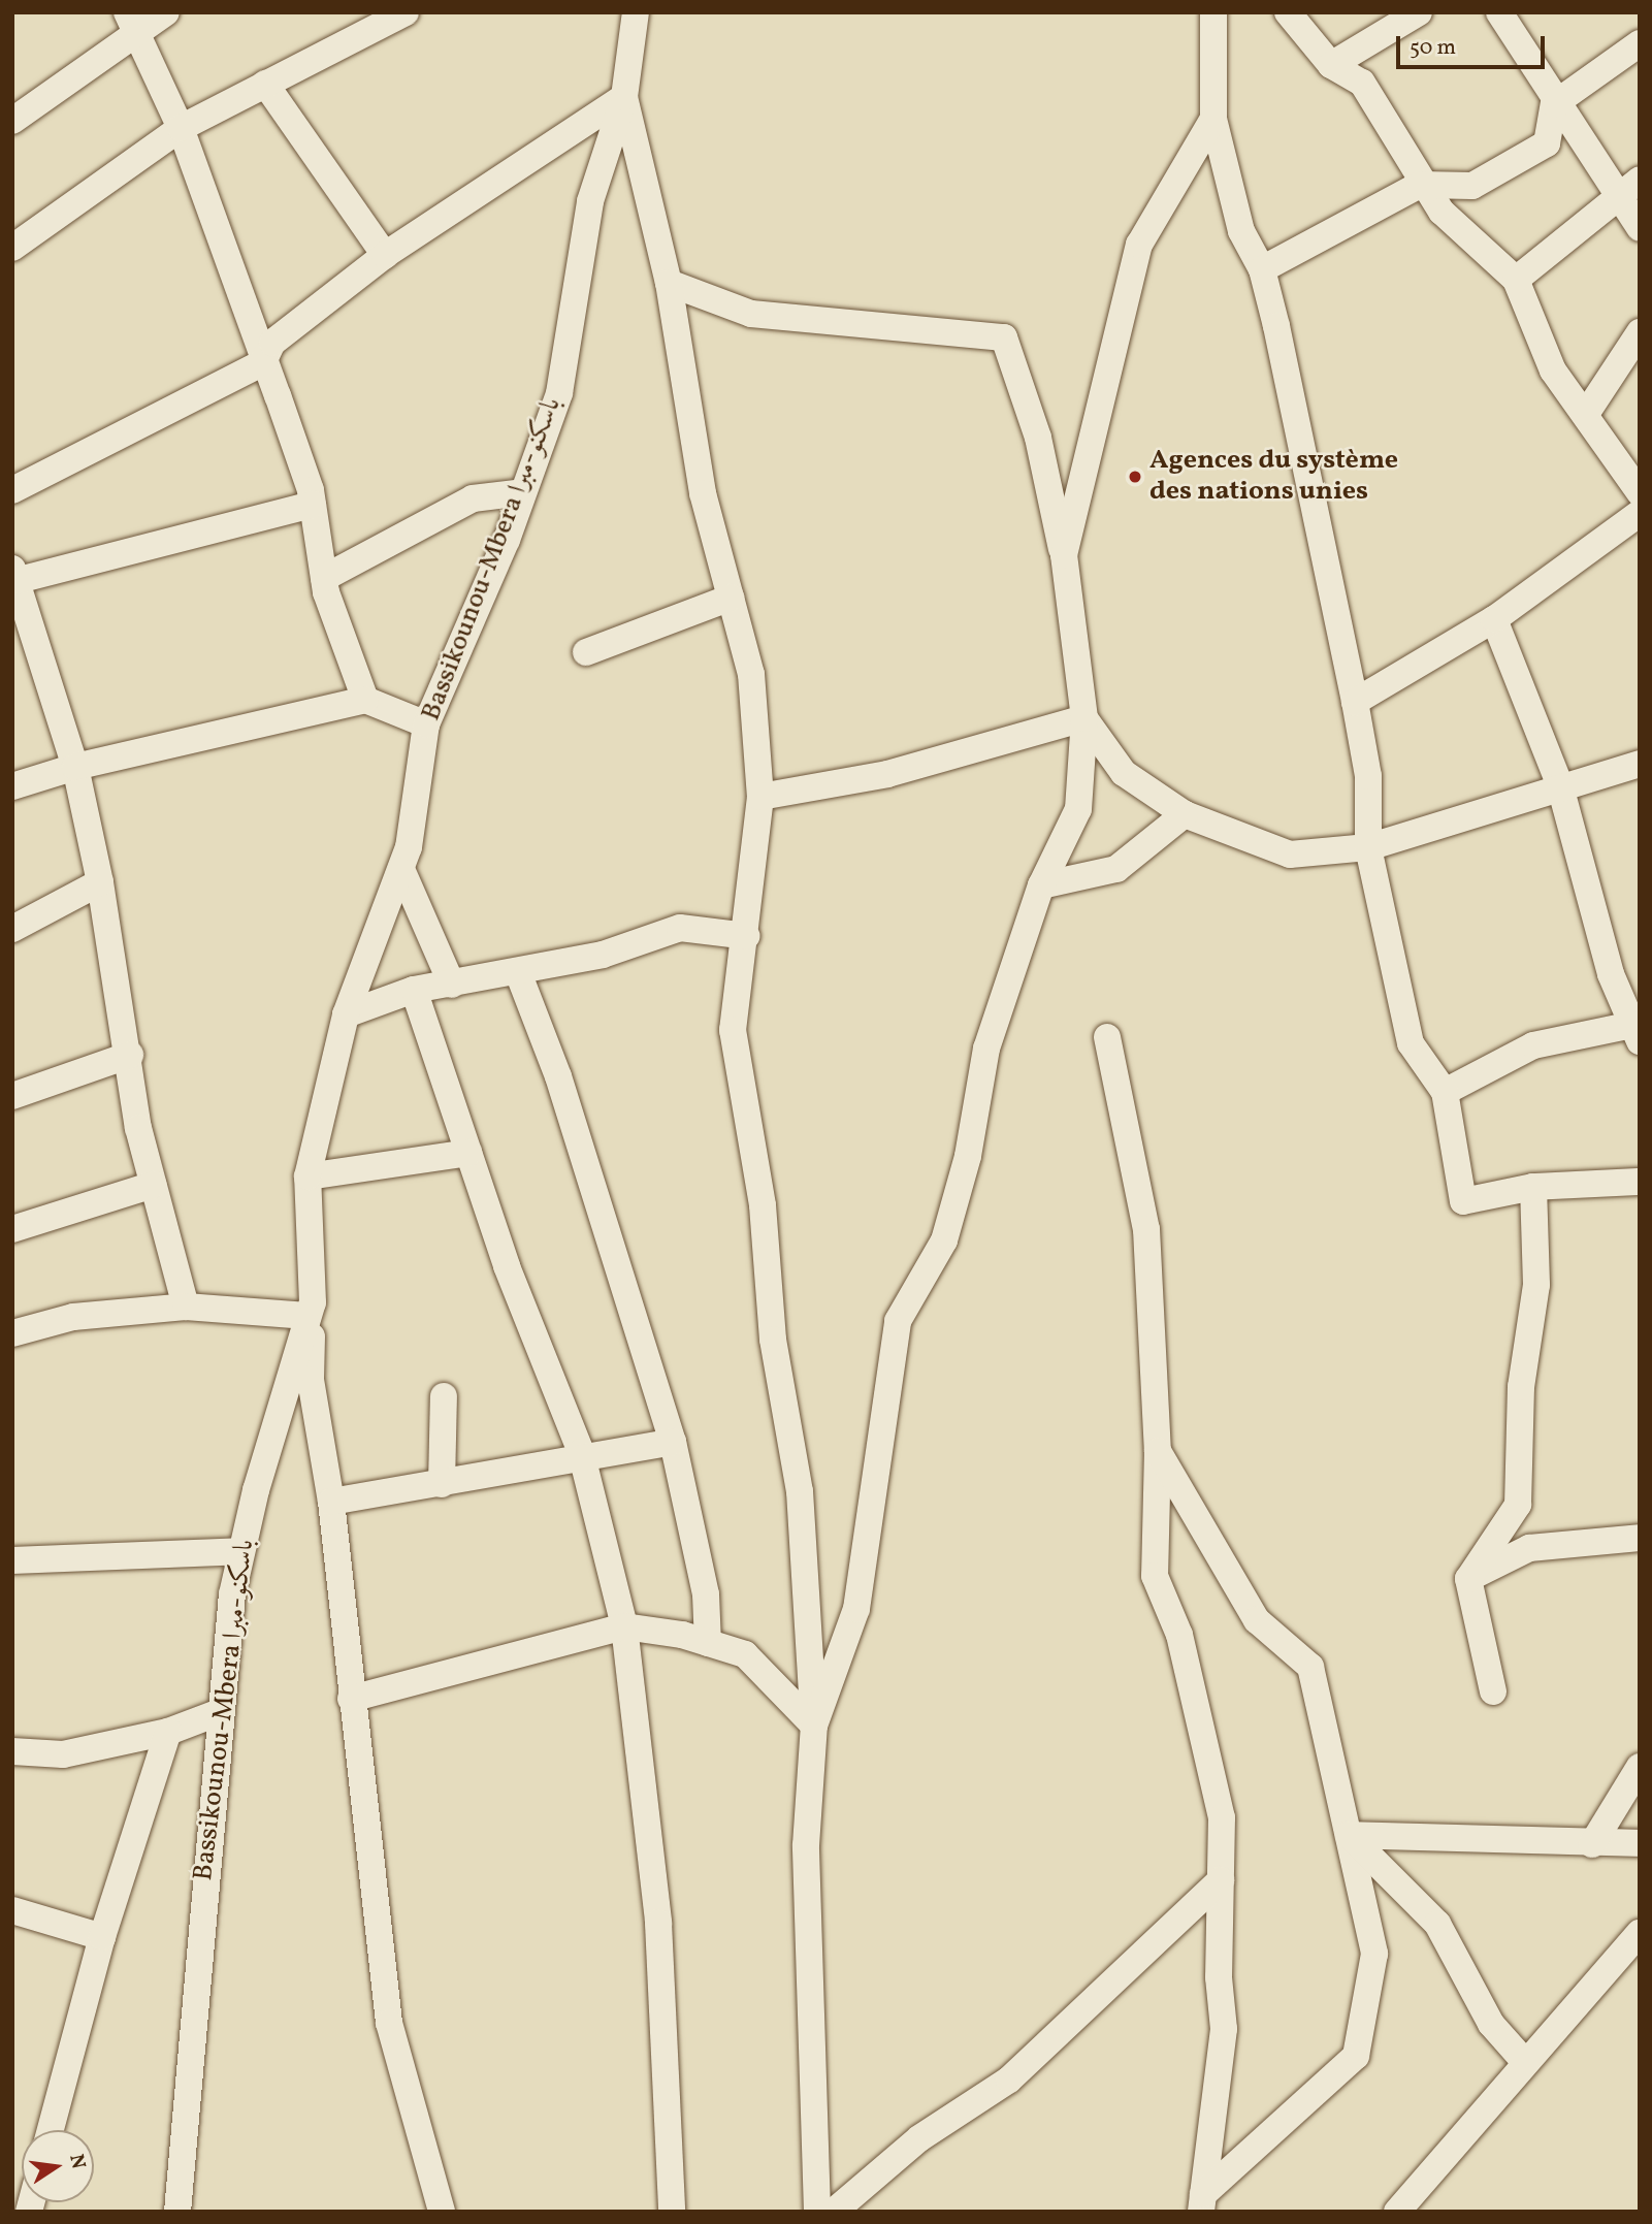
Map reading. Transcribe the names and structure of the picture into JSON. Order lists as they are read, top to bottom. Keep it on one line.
{"streets":{"street":["Bassikounou-Mbera باسكنو-مبرا"]},"places":["Agences du système des nations unies"],"scale_bar":"50 m","north":"right"}
